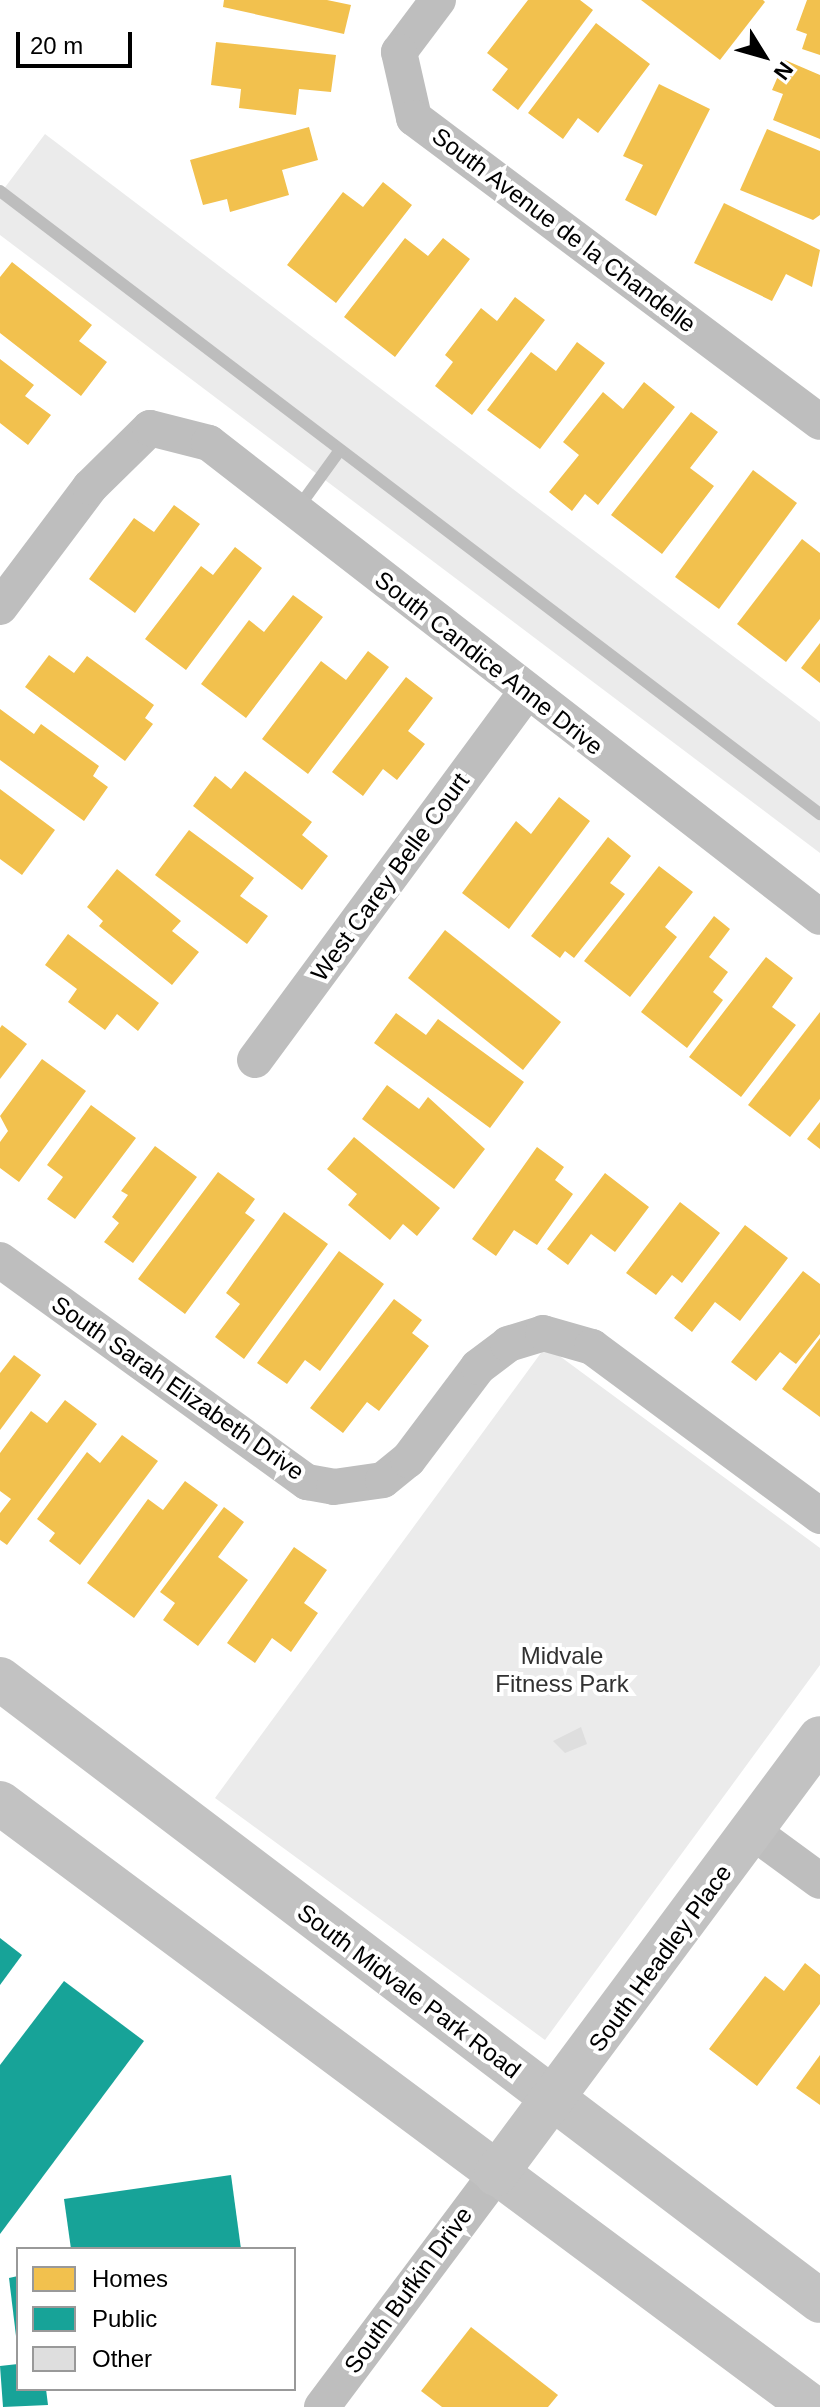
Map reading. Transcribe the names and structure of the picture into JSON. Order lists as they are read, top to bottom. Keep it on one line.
{"streets":{"main road":["South Headley Place","South Midvale Park Road"],"street":["South Avenue de la Chandelle","South Candice Anne Drive","West Carey Belle Court","South Sarah Elizabeth Drive","South Bufkin Drive"]},"crossings":[["South Candice Anne Drive","West Carey Belle Court"],["South Headley Place","South Midvale Park Road"],["South Headley Place","South Bufkin Drive"]],"parks":["Midvale Fitness Park"],"legend":["Homes","Public","Other"],"scale_bar":"20 m","north":"bottom right"}
